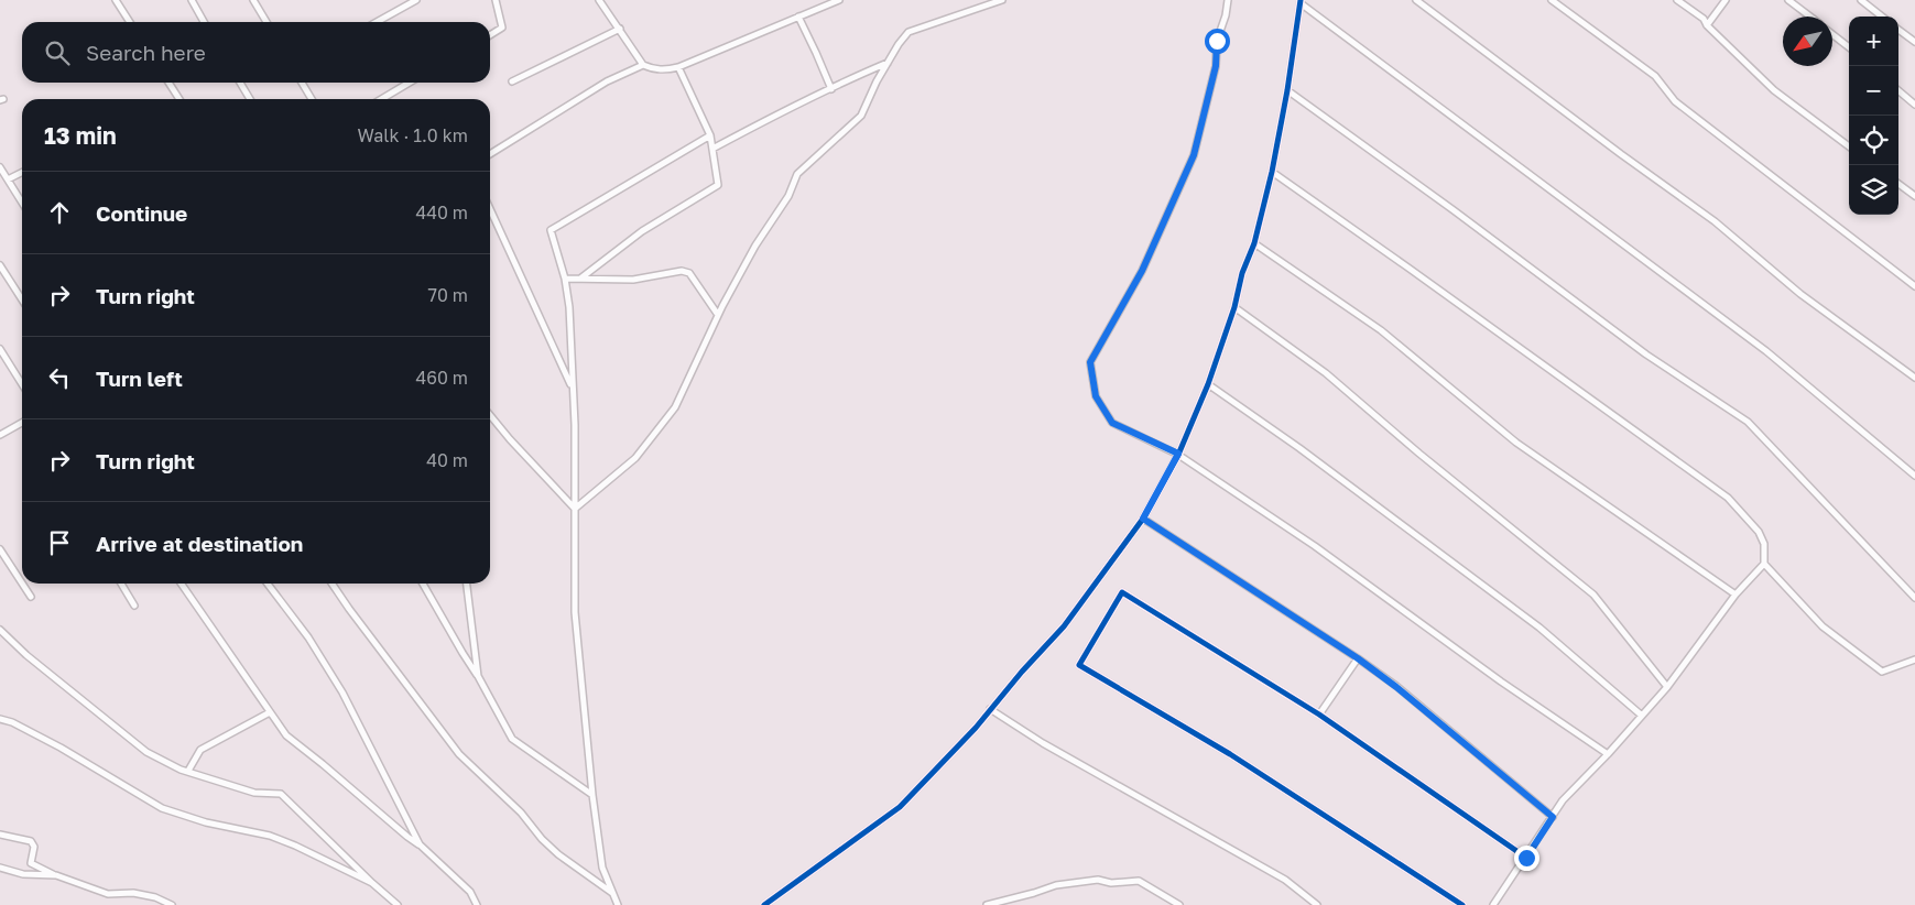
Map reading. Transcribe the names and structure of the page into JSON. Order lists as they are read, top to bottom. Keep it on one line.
{"north":"bottom left","page":{"map_buttons":["+","−"],"search":"Search here","heading":["13 min","Walk · 1.0 km"],"list":[["Continue","440 m"],["Turn right","70 m"],["Turn left","460 m"],["Turn right","40 m"],"Arrive at destination"]}}
